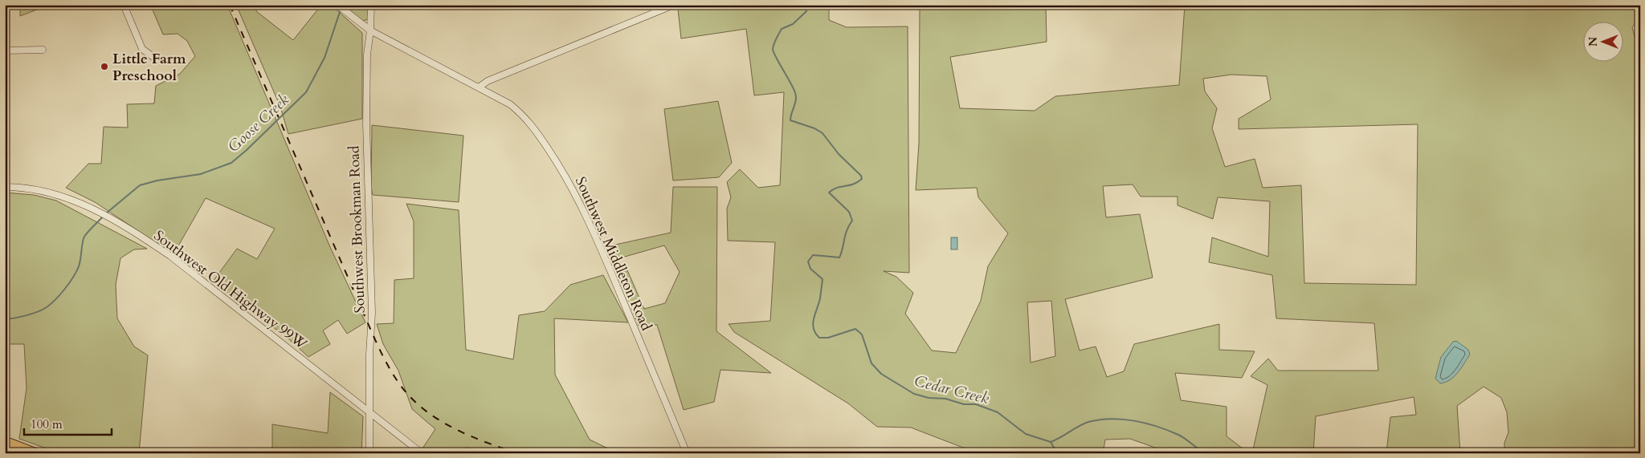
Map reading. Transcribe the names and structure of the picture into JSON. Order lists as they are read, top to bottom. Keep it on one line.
{"streets":{"street":["Southwest Brookman Road","Southwest Middleton Road","Southwest Old Highway 99W"]},"crossings":[["Southwest Brookman Road","Southwest Middleton Road"],["Southwest Brookman Road","Southwest Old Highway 99W"]],"water":["Goose Creek","Cedar Creek"],"places":["Little Farm Preschool"],"scale_bar":"100 m","north":"left"}
